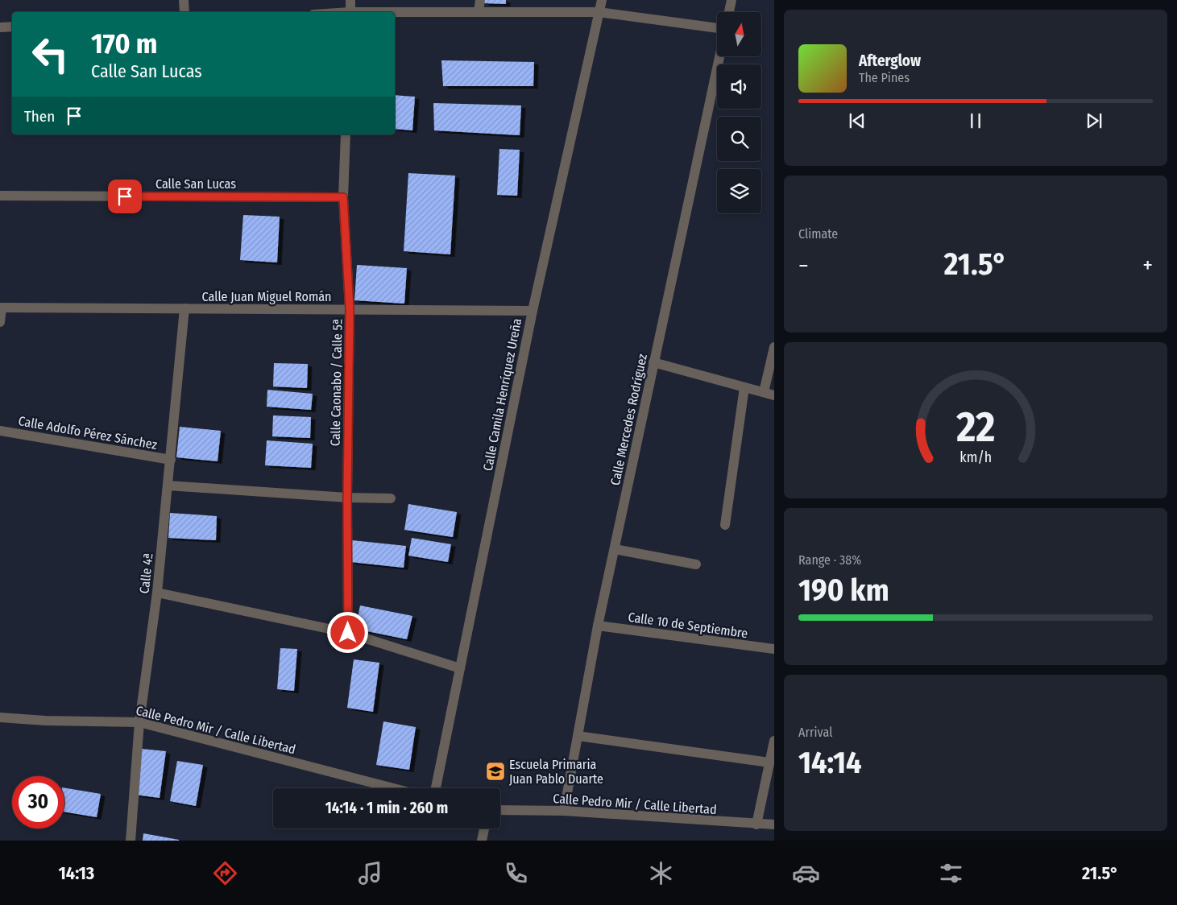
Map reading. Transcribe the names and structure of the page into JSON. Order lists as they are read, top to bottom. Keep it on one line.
{"streets":{"street":["Calle San Lucas","Calle Juan Miguel Román","Calle Caonabo / Calle 5ª","Calle Camila Henríquez Ureña","Calle Mercedes Rodríguez","Calle Adolfo Pérez Sánchez","Calle 4ª","Calle 10 de Septiembre","Calle Pedro Mir / Calle Libertad"]},"crossings":[["Calle San Lucas","Calle Caonabo / Calle 5ª"],["Calle Juan Miguel Román","Calle Caonabo / Calle 5ª"],["Calle Juan Miguel Román","Calle Camila Henríquez Ureña"],["Calle Juan Miguel Román","Calle 4ª"],["Calle Mercedes Rodríguez","Calle 10 de Septiembre"],["Calle Mercedes Rodríguez","Calle Pedro Mir / Calle Libertad"],["Calle Adolfo Pérez Sánchez","Calle 4ª"],["Calle 4ª","Calle Pedro Mir / Calle Libertad"]],"places":{"school or university":["Escuela Primaria Juan Pablo Duarte"]},"north":"top","page":{"turn":["170 m","Calle San Lucas"],"song":["Afterglow","The Pines"],"then":"Then","tile":["Climate",["Range · 38%","190 km"],["Arrival","14:14"]],"heat":["−","21.5°","+"],"limit":"30","trip":"14:14 · 1 min · 260 m","tabs":["14:13","21.5°"],"gauge":["22","km/h"]}}
